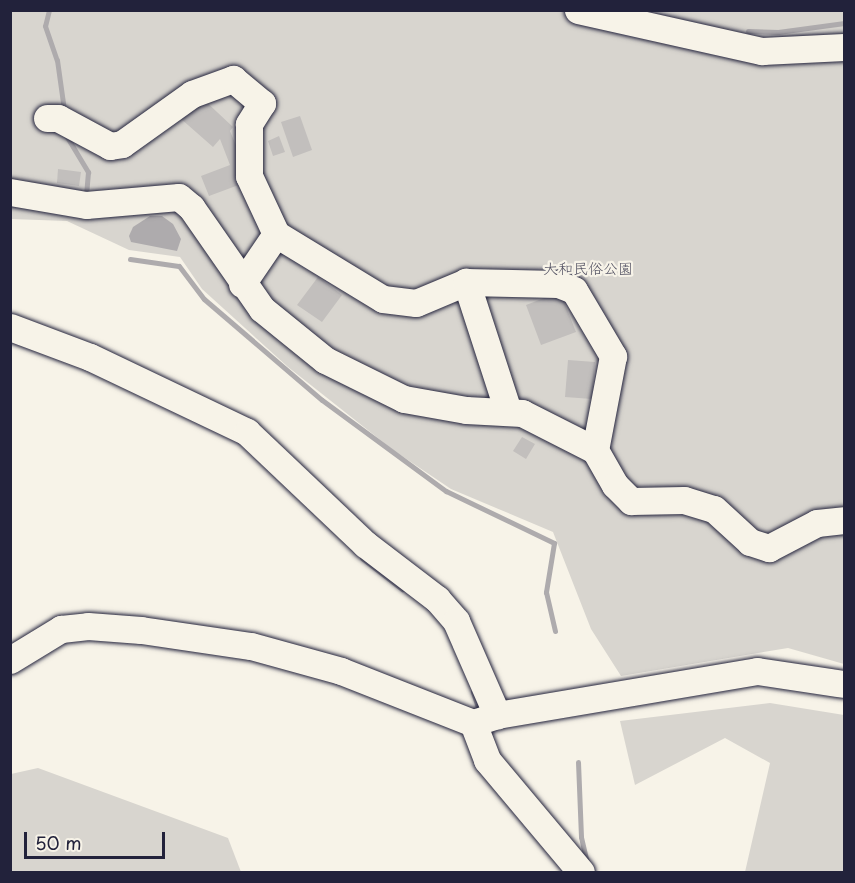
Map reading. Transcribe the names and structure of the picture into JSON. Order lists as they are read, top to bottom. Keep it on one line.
{"parks":["大和民俗公園"],"scale_bar":"50 m"}
